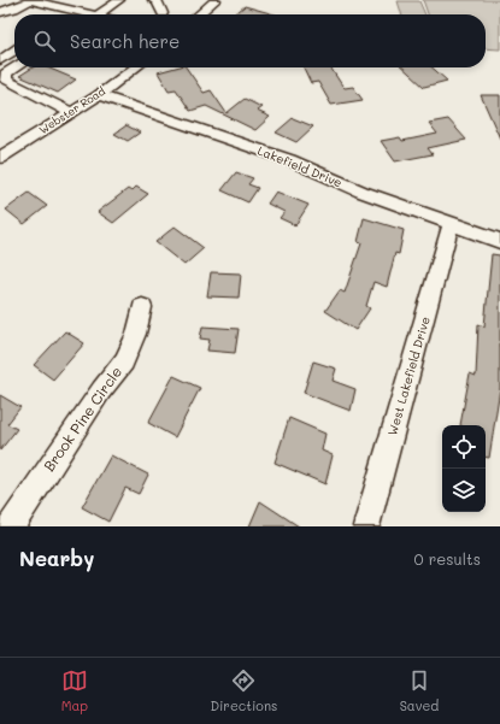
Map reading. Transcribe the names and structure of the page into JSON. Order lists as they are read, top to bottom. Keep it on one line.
{"streets":{"street":["Webster Road","Lakefield Drive","West Lakefield Drive","Brook Pine Circle"]},"crossings":[["Webster Road","Lakefield Drive"],["Lakefield Drive","West Lakefield Drive"]],"page":{"search":"Search here","heading":["Nearby","0 results"],"nav":["Map","Directions","Saved"]}}
